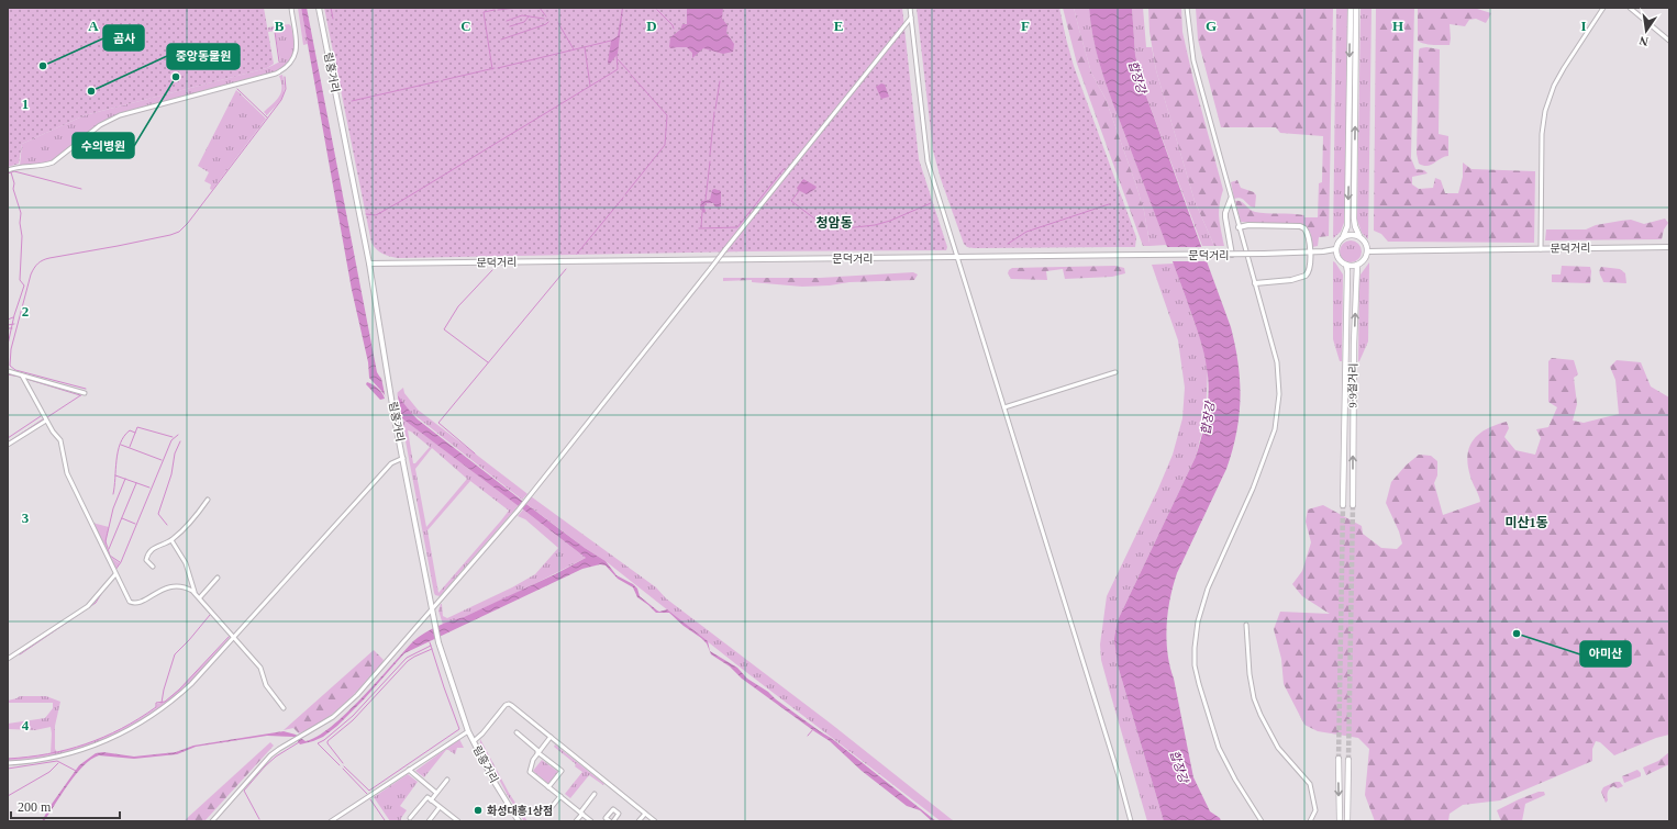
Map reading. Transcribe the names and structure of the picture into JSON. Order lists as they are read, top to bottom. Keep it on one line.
{"streets":{"highway":["9·9절거리"],"main road":["림흥거리","문덕거리"]},"crossings":[["림흥거리","문덕거리"],["문덕거리","9·9절거리"]],"districts":["청암동","미산1동"],"water":["합장강"],"places":["곰사","수의병원","중앙동물원","아미산","화성대흥1상점"],"scale_bar":"200 m","north":"bottom","grid":{"columns":["A","B","C","D","E","F","G","H","I"],"rows":["1","2","3","4"]}}
